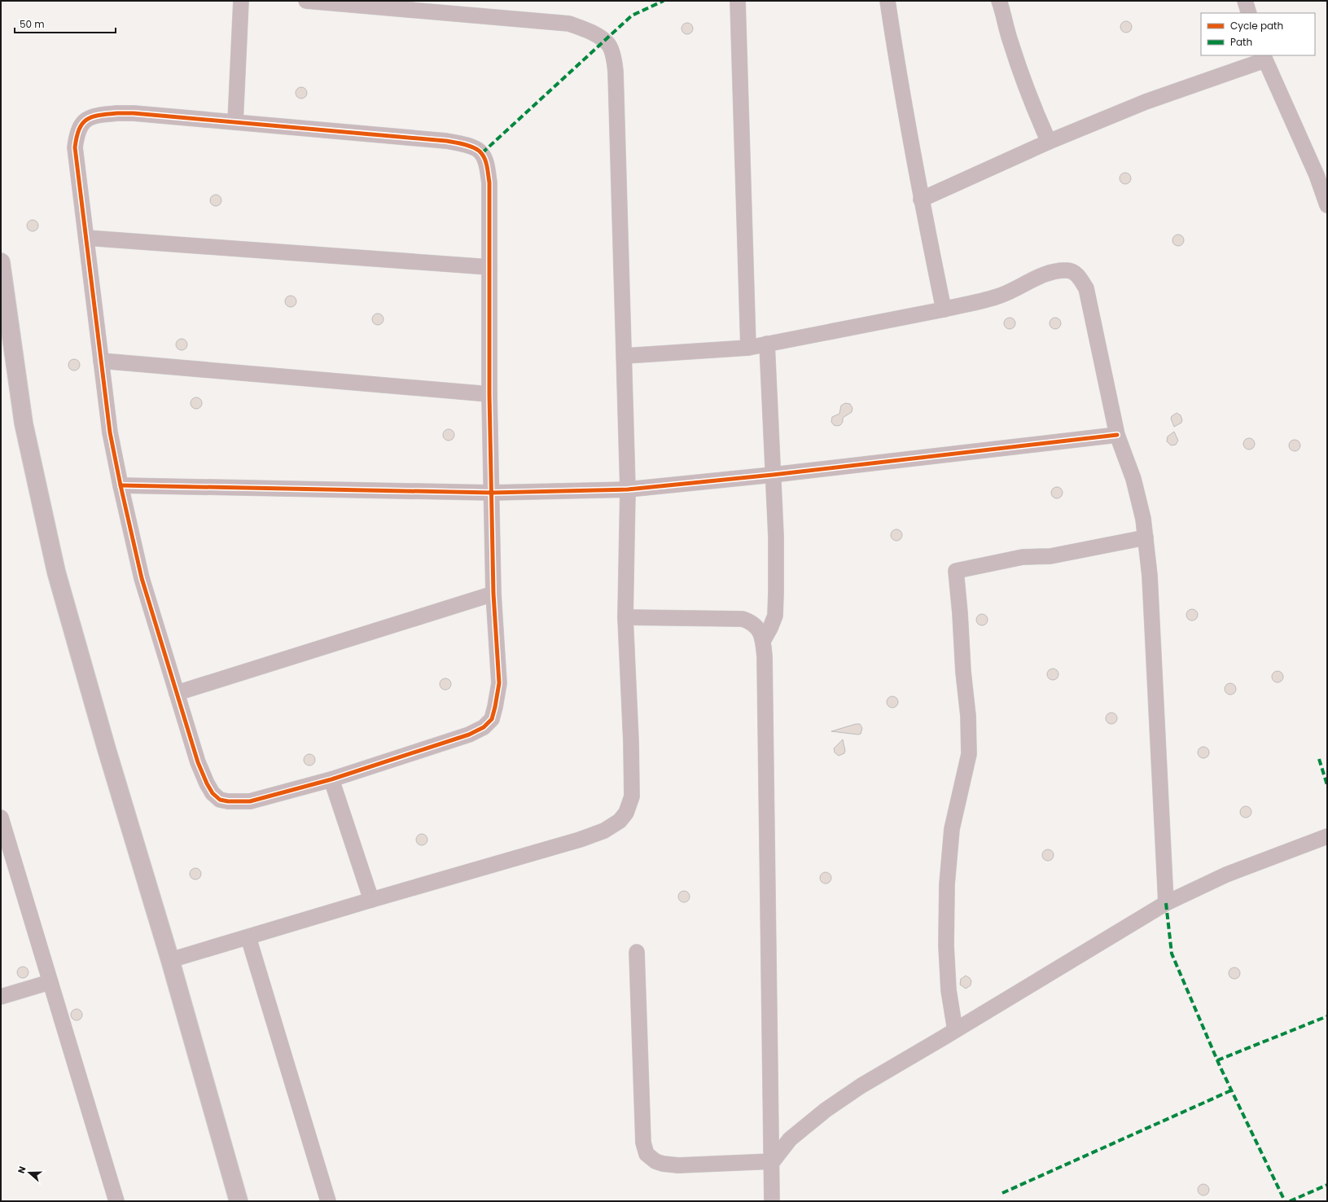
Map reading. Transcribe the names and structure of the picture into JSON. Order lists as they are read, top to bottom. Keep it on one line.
{"legend":["Cycle path","Path"],"scale_bar":"50 m","north":"left"}
